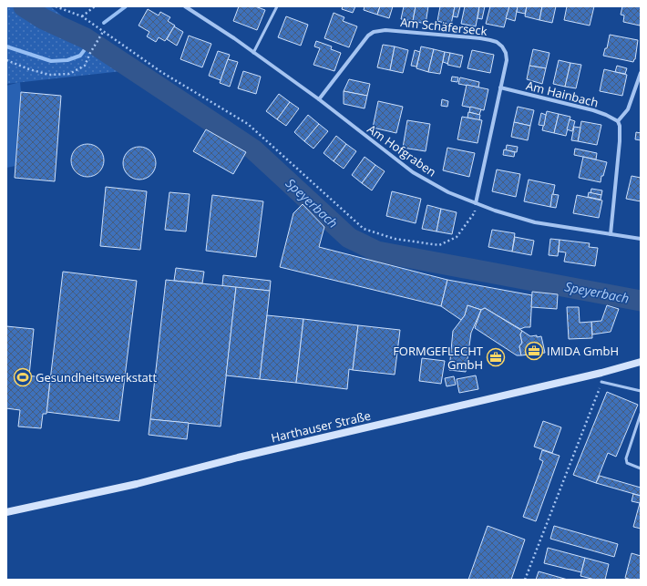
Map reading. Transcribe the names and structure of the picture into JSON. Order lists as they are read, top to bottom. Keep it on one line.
{"streets":{"main road":["Harthauser Straße"],"street":["Am Schäferseck","Am Hainbach","Am Hofgraben"]},"crossings":[["Am Schäferseck","Am Hainbach"],["Am Schäferseck","Am Hofgraben"]],"water":["Speyerbach"],"places":{"office":["IMIDA GmbH","FORMGEFLECHT GmbH"],"sports":["Gesundheitswerkstatt"]}}
